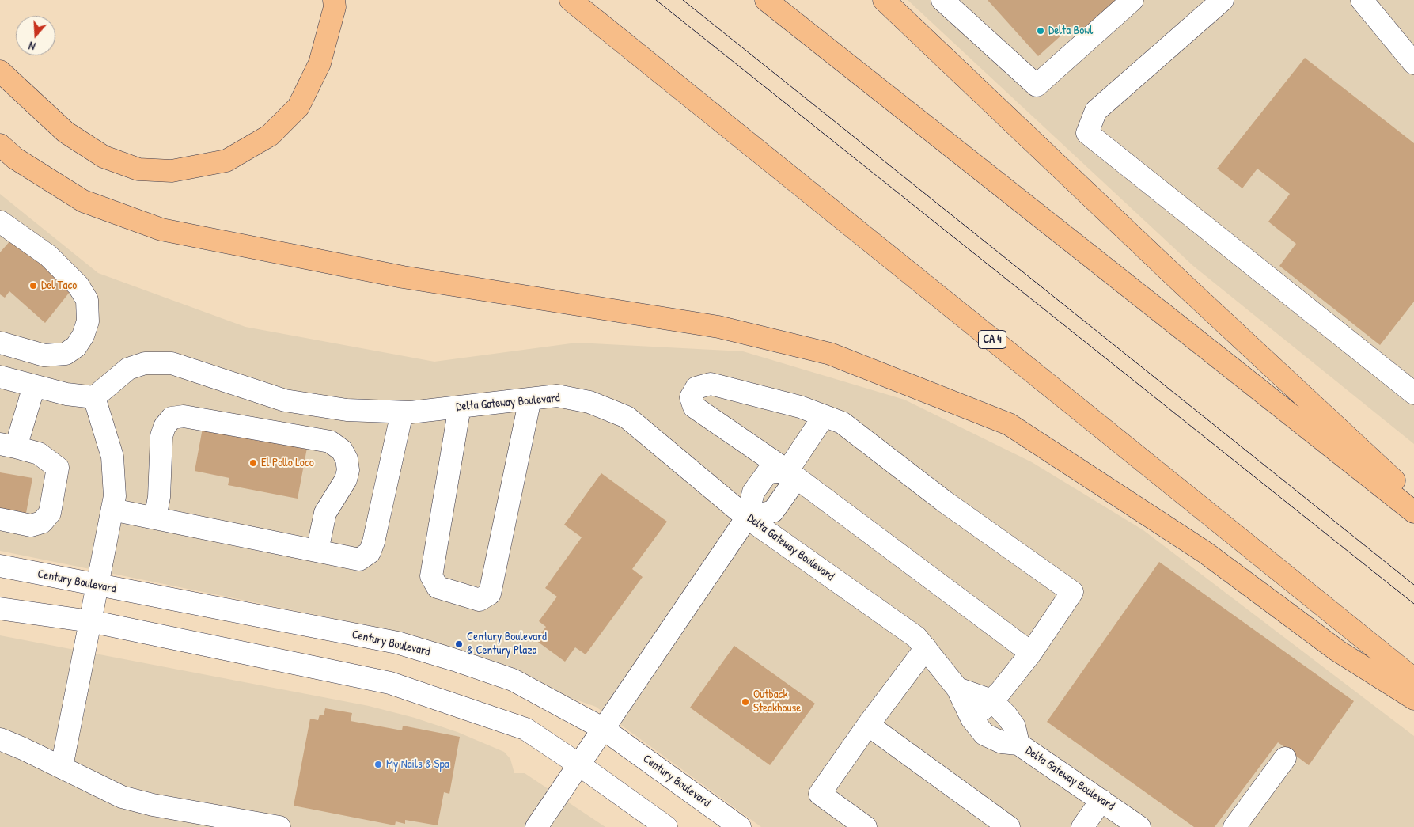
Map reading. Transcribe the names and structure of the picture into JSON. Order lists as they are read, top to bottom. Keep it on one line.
{"streets":{"highway":["CA 4"],"street":["Delta Gateway Boulevard","Century Boulevard"]},"places":["Delta Bowl","Del Taco","El Pollo Loco","Century Boulevard & Century Plaza","Outback Steakhouse","My Nails & Spa"],"north":"bottom"}
